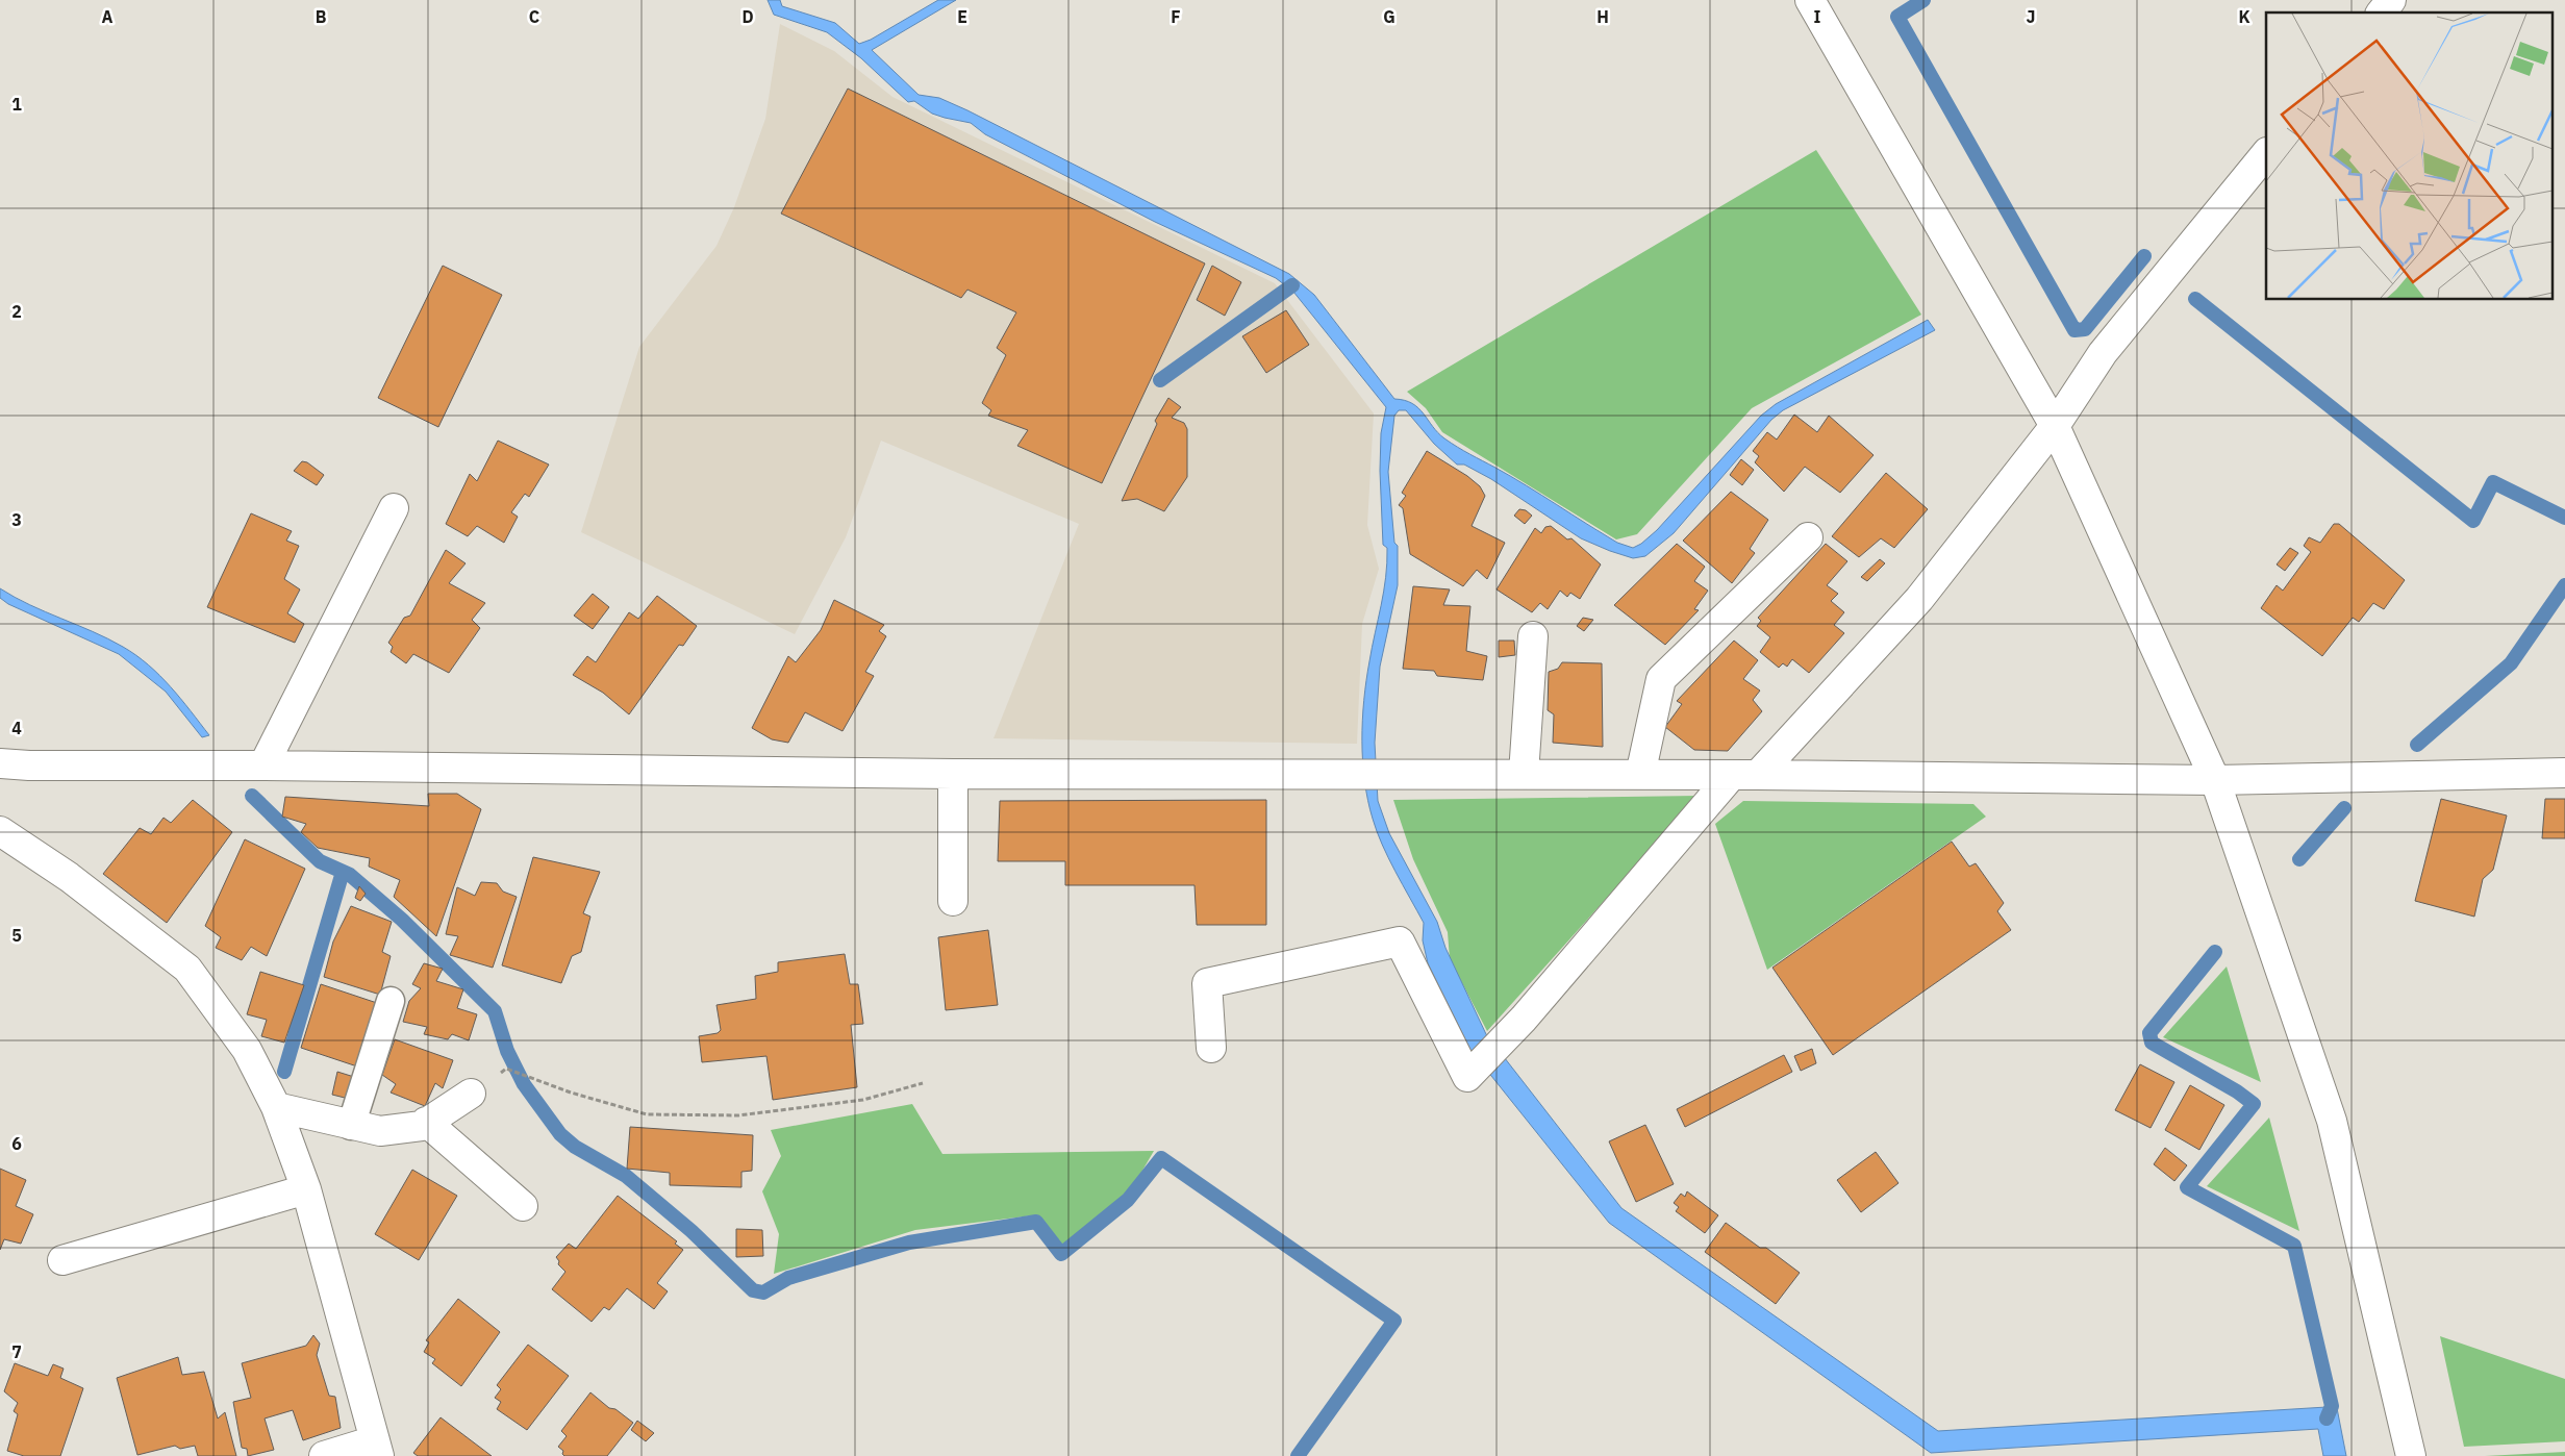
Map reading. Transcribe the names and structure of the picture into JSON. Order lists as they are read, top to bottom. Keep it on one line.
{"grid":{"columns":["A","B","C","D","E","F","G","H","I","J","K"],"rows":["1","2","3","4","5","6","7"]}}
